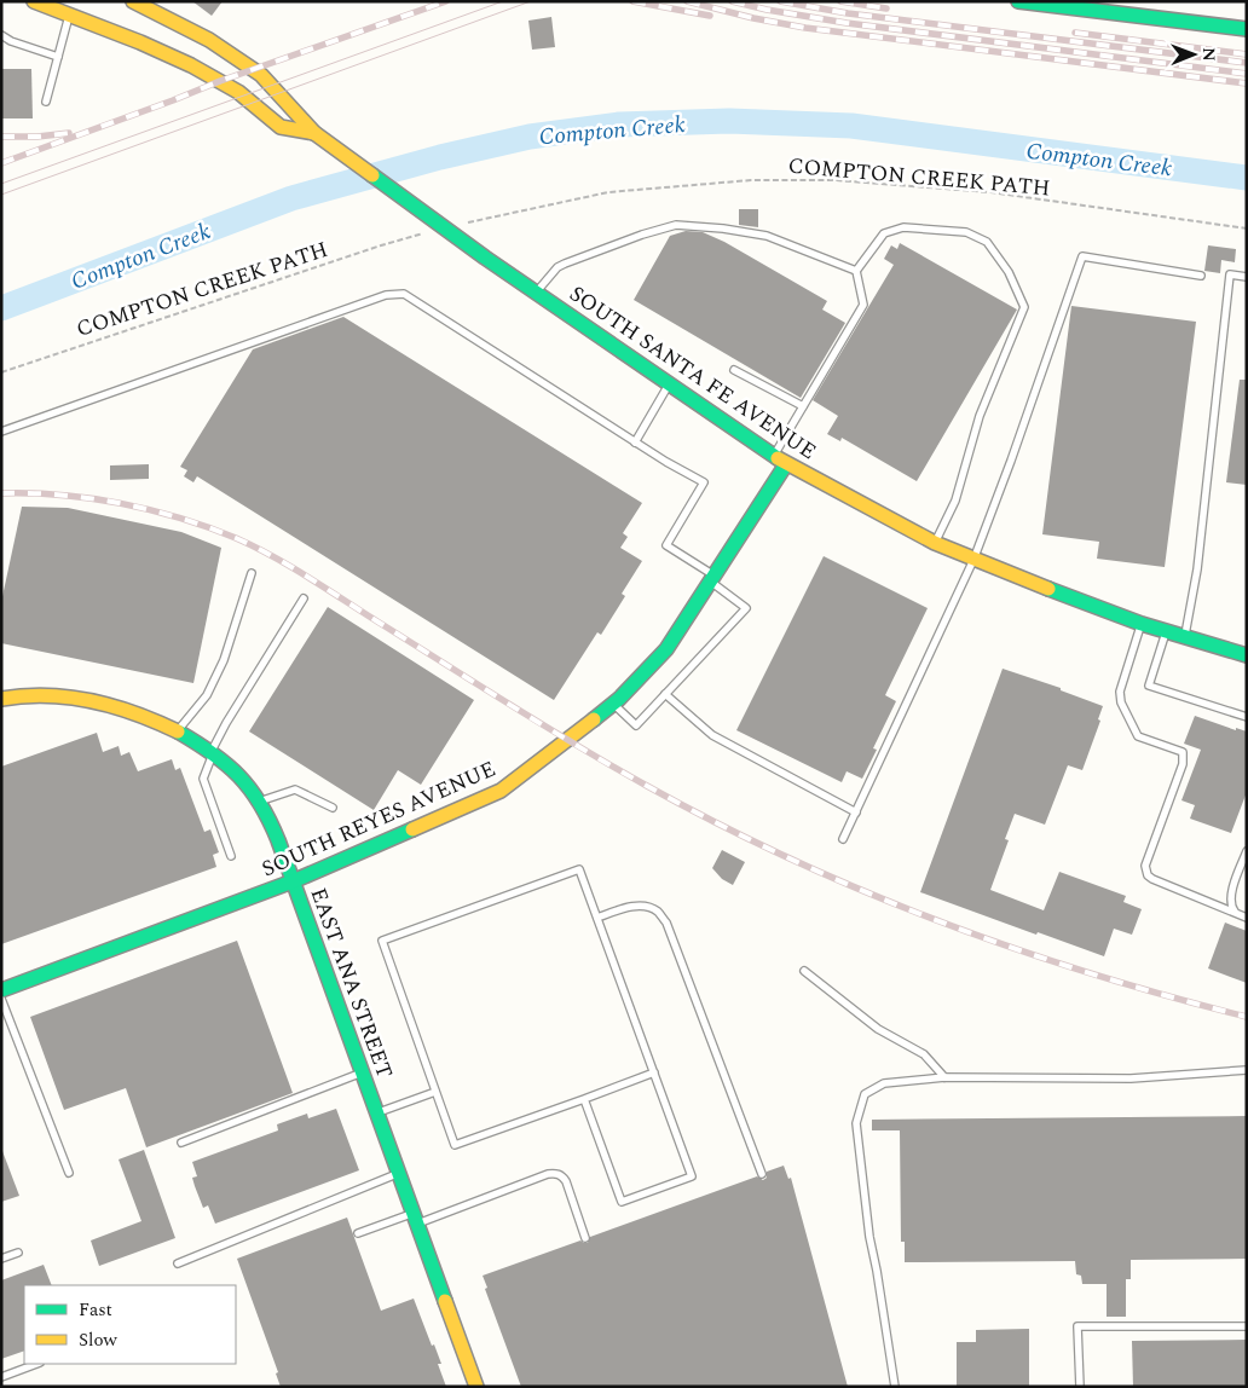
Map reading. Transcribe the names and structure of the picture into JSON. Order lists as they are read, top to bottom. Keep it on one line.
{"streets":{"street":["SOUTH SANTA FE AVENUE","SOUTH REYES AVENUE","EAST ANA STREET"],"path":["COMPTON CREEK PATH"]},"crossings":[["SOUTH SANTA FE AVENUE","SOUTH REYES AVENUE"],["SOUTH REYES AVENUE","EAST ANA STREET"]],"water":["Compton Creek"],"legend":["Fast","Slow"],"north":"right"}
